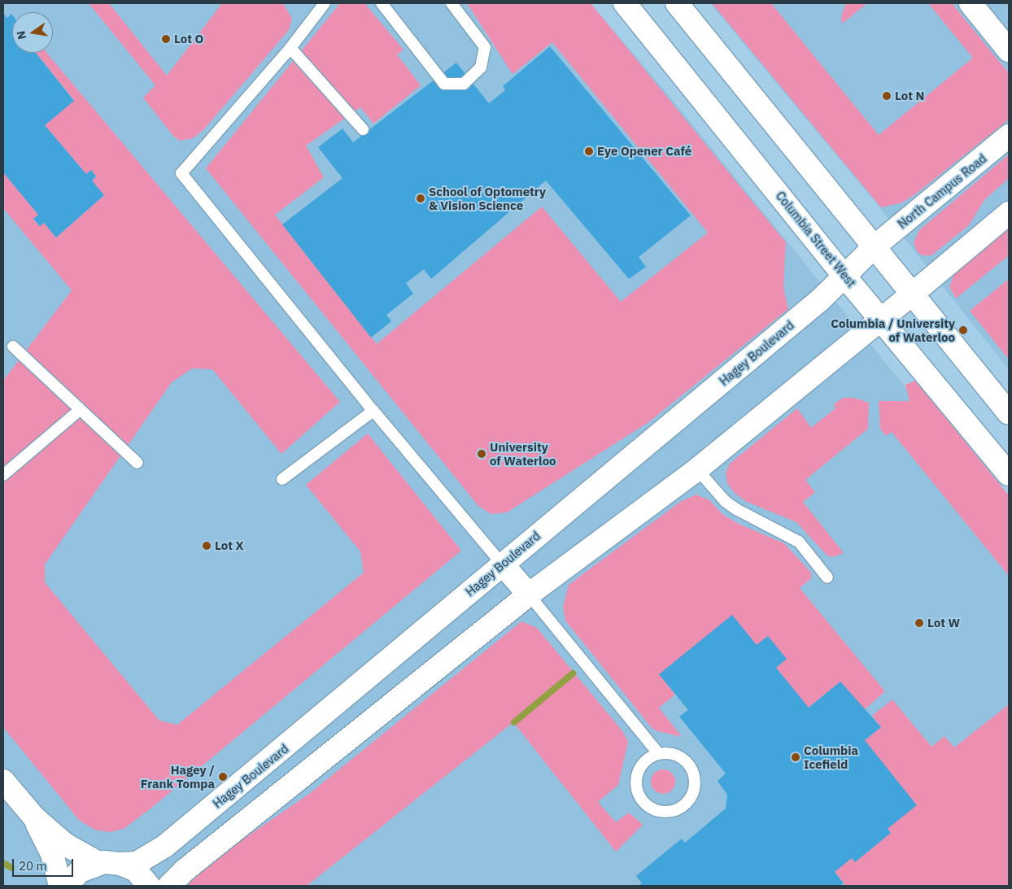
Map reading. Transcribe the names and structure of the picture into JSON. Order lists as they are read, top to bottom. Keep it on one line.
{"streets":{"street":["North Campus Road","Columbia Street West","Hagey Boulevard"]},"crossings":[["North Campus Road","Hagey Boulevard"],["Columbia Street West","Hagey Boulevard"]],"places":["Lot O","Lot N","Eye Opener Café","School of Optometry & Vision Science","Columbia / University of Waterloo","University of Waterloo","Lot X","Lot W","Columbia Icefield","Hagey / Frank Tompa"],"scale_bar":"20 m","north":"left"}
